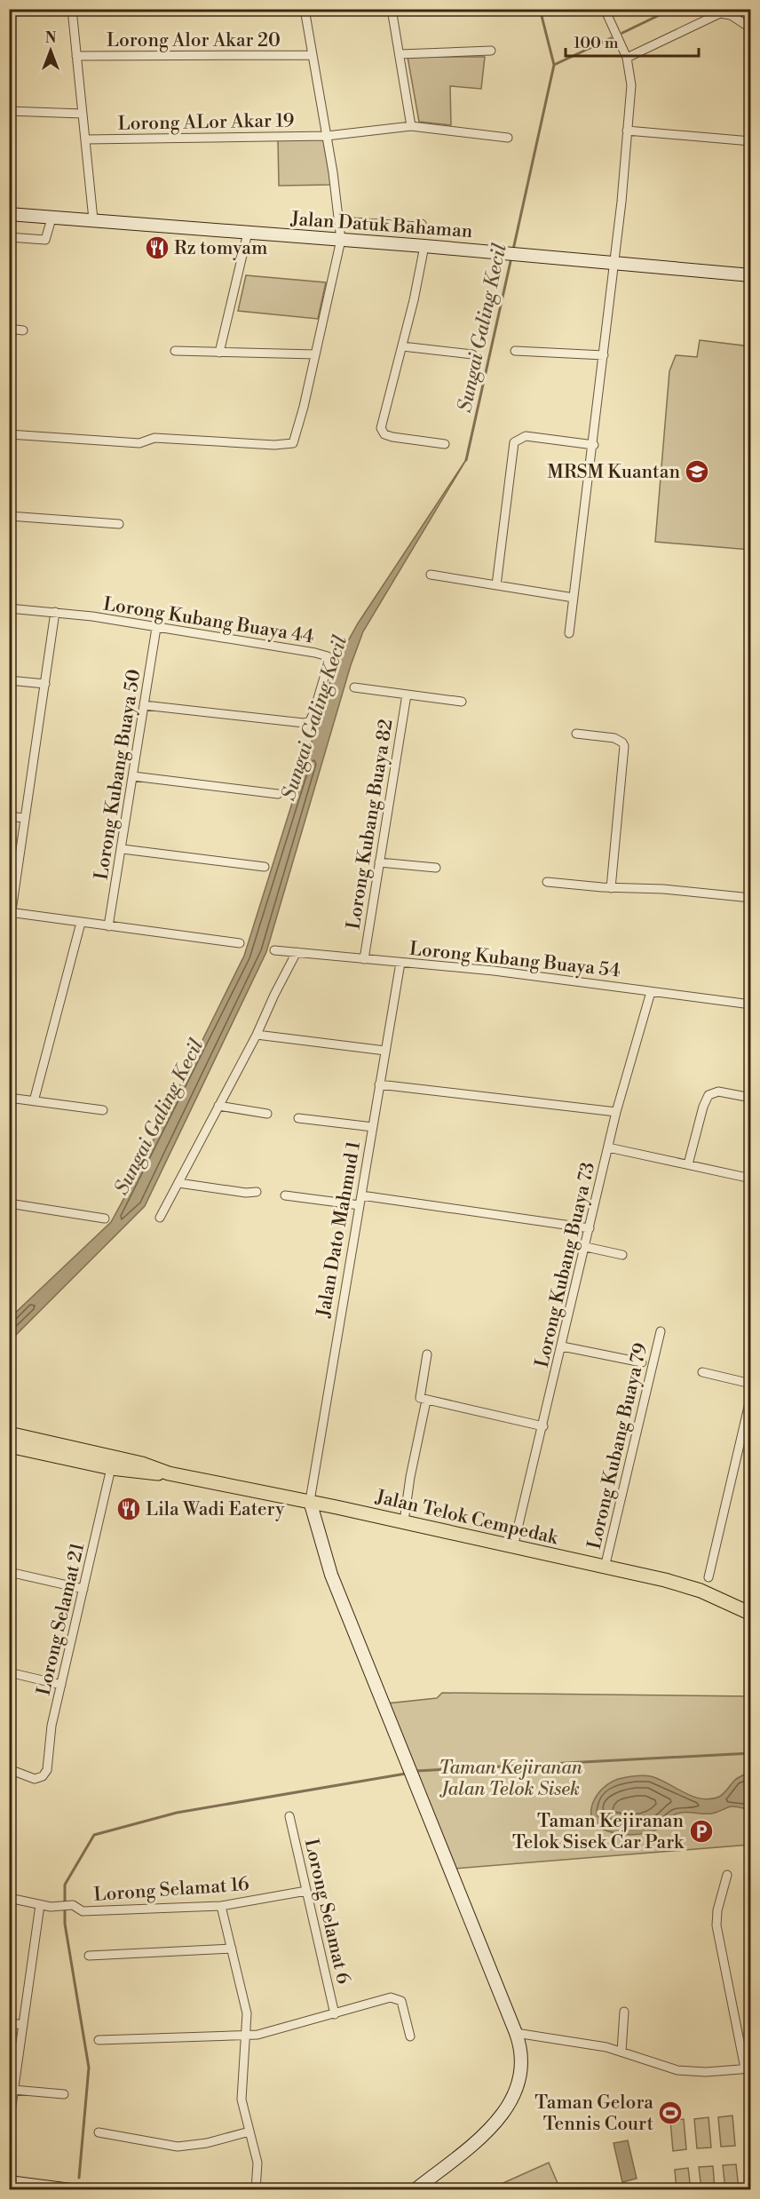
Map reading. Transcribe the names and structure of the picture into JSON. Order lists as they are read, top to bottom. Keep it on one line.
{"streets":{"main road":["Jalan Telok Cempedak"],"street":["Lorong Alor Akar 20","Lorong ALor Akar 19","Jalan Datuk Bahaman","Lorong Kubang Buaya 44","Lorong Kubang Buaya 50","Lorong Kubang Buaya 82","Lorong Kubang Buaya 54","Jalan Dato Mahmud 1","Lorong Kubang Buaya 73","Lorong Kubang Buaya 79","Lorong Selamat 21","Lorong Selamat 16","Lorong Selamat 6"]},"crossings":[["Lorong Kubang Buaya 44","Lorong Kubang Buaya 50"],["Lorong Kubang Buaya 82","Lorong Kubang Buaya 54"],["Lorong Kubang Buaya 54","Jalan Dato Mahmud 1"],["Lorong Kubang Buaya 54","Lorong Kubang Buaya 73"],["Jalan Dato Mahmud 1","Jalan Telok Cempedak"],["Lorong Kubang Buaya 73","Jalan Telok Cempedak"],["Lorong Kubang Buaya 79","Jalan Telok Cempedak"],["Jalan Telok Cempedak","Lorong Selamat 21"],["Lorong Selamat 16","Lorong Selamat 6"]],"water":["Sungai Galing Kecil"],"parks":["Taman Kejiranan Jalan Telok Sisek"],"places":{"restaurant":["Rz tomyam","Lila Wadi Eatery"],"school or university":["MRSM Kuantan"],"parking":["Taman Kejiranan Telok Sisek Car Park"],"sports":["Taman Gelora Tennis Court"]},"scale_bar":"100 m","north":"top"}
